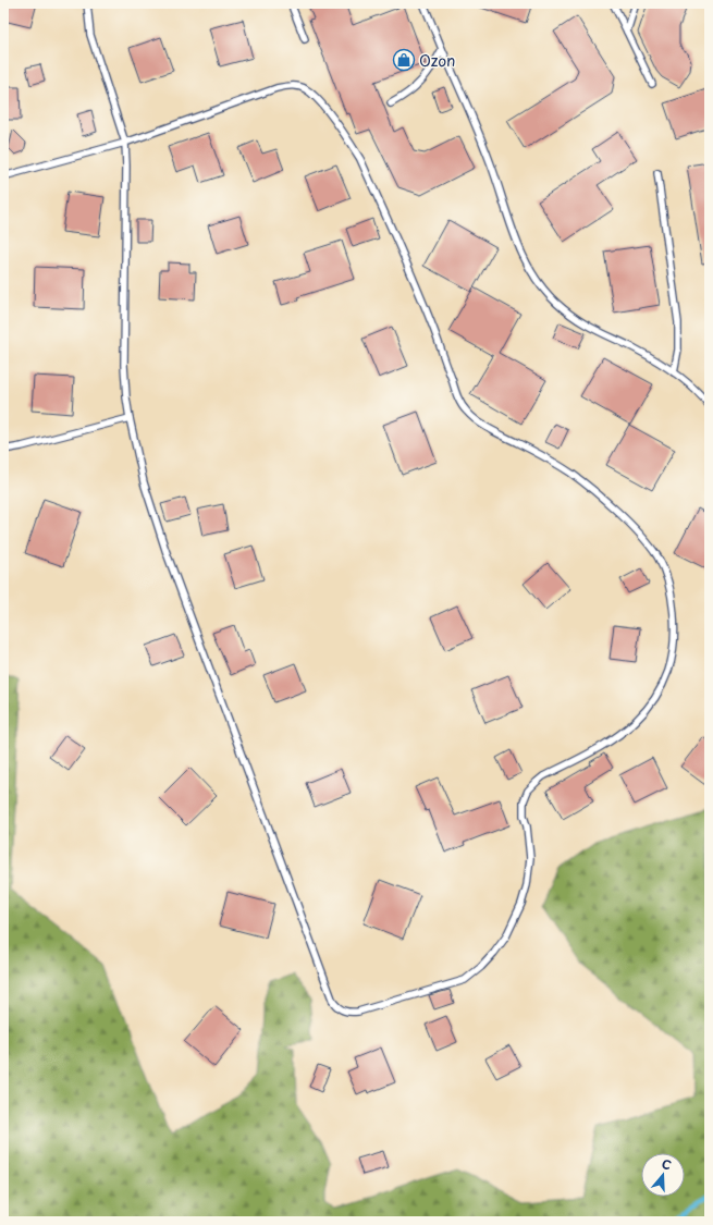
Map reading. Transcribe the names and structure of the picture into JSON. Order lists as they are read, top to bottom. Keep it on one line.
{"places":{"shop":["Ozon"]},"north":"top"}
